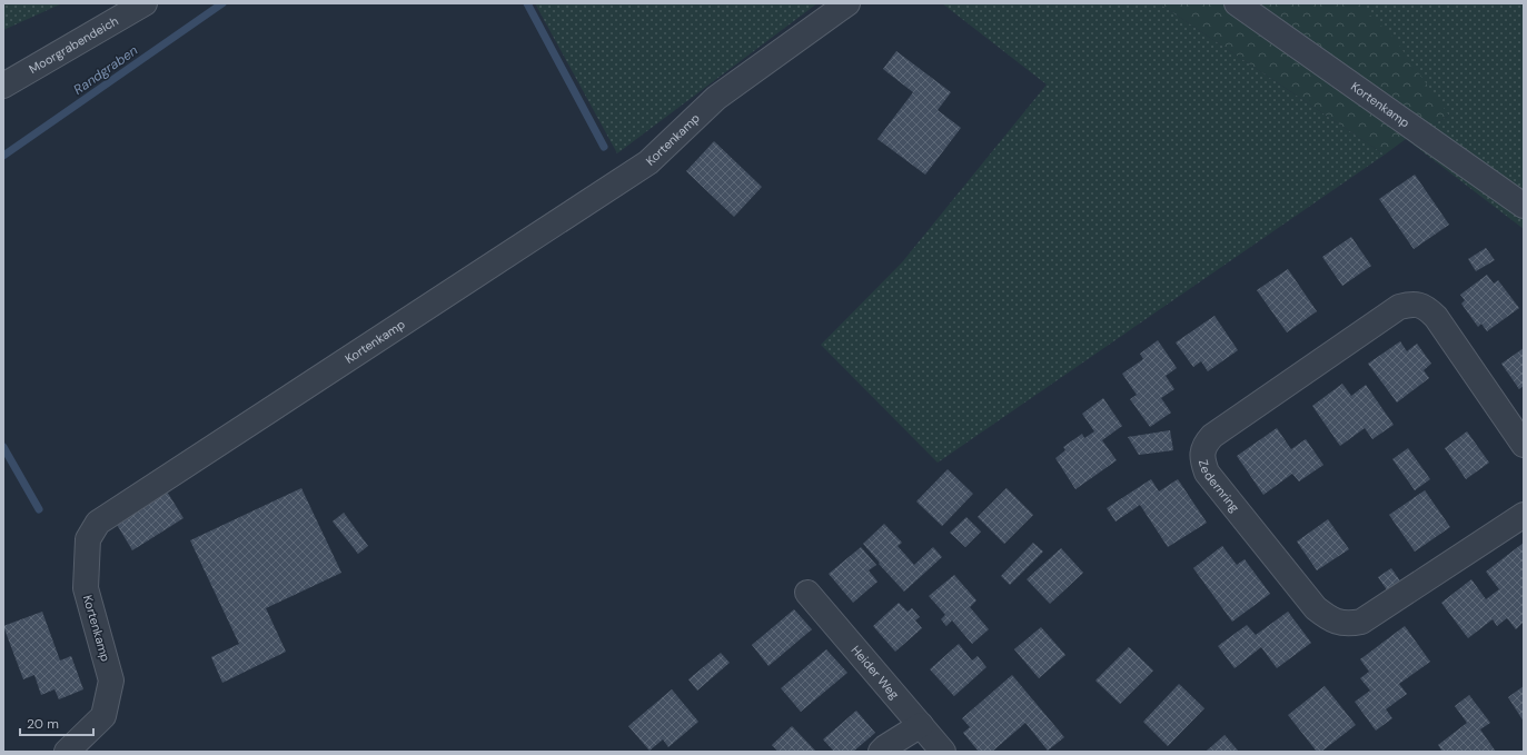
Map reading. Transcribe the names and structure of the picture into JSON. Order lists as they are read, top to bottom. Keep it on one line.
{"streets":{"street":["Moorgrabendeich","Kortenkamp","Zedernring","Heider Weg"]},"water":["Randgraben"],"scale_bar":"20 m"}
